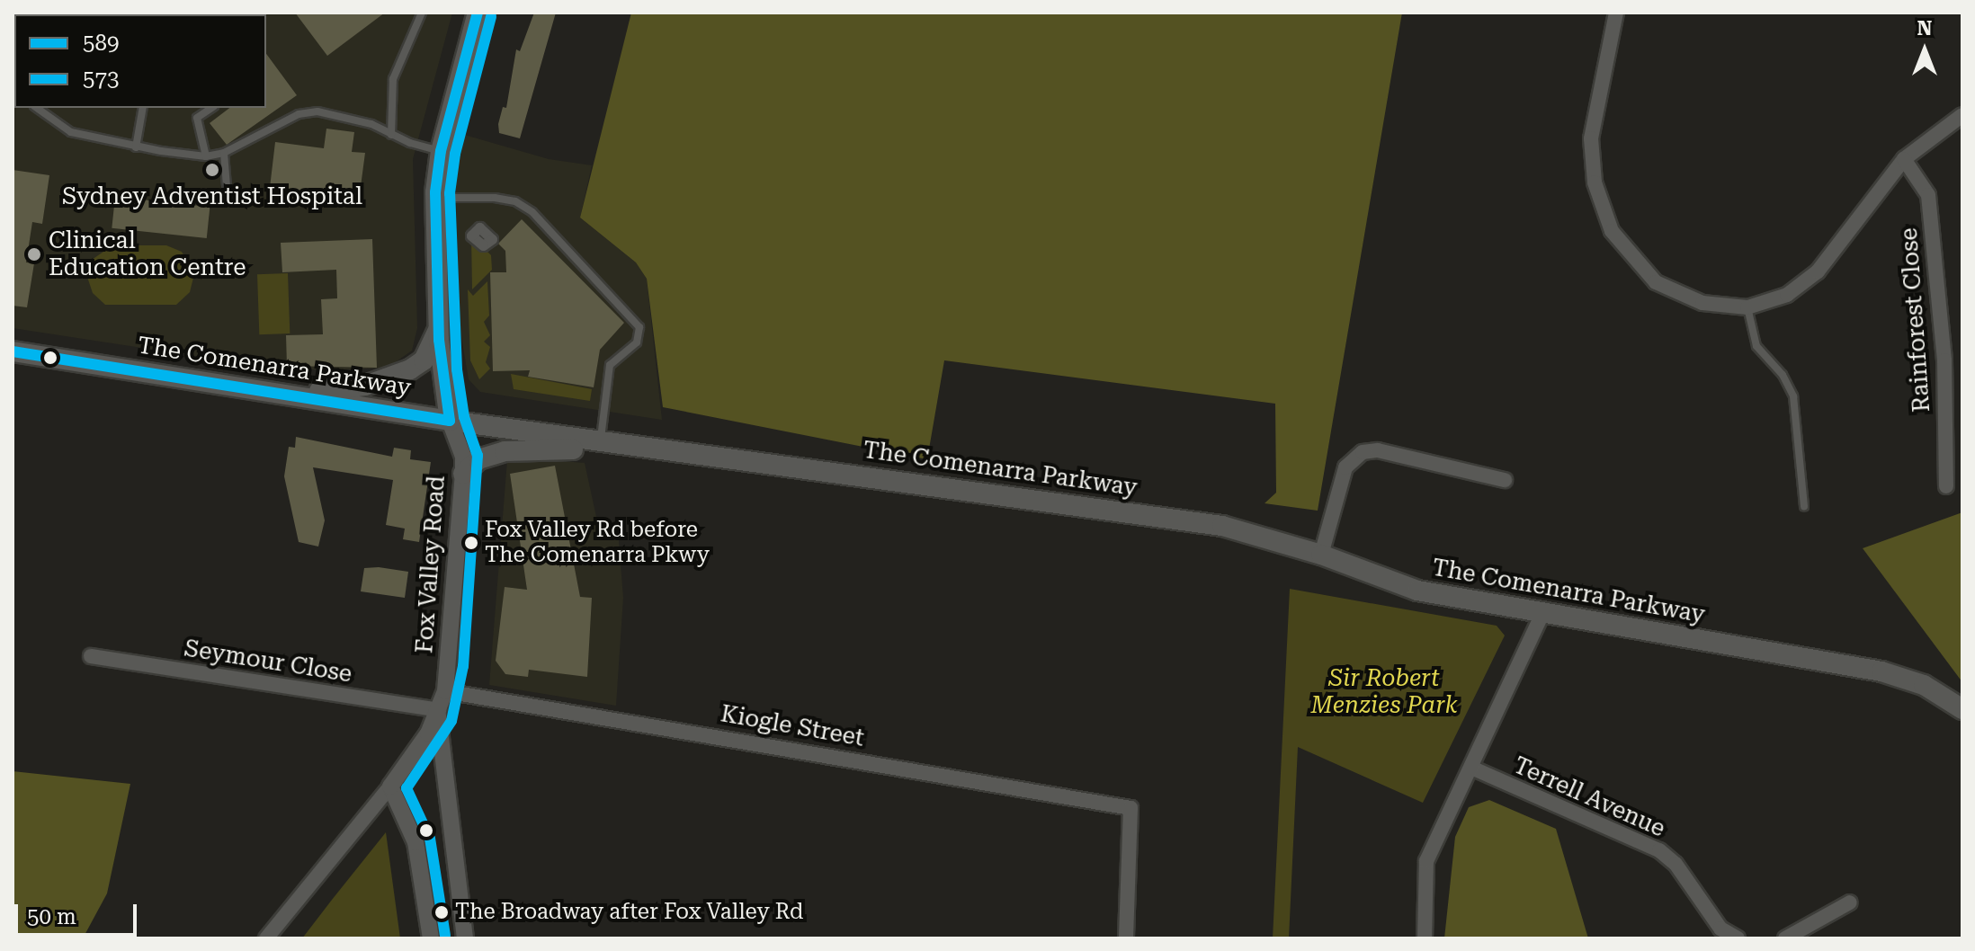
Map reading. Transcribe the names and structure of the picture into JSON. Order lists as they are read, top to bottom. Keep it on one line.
{"streets":{"main road":["The Comenarra Parkway","Fox Valley Road"],"street":["Rainforest Close","Seymour Close","Kiogle Street","Terrell Avenue"]},"crossings":[["The Comenarra Parkway","Fox Valley Road"],["Fox Valley Road","Seymour Close"],["Fox Valley Road","Kiogle Street"]],"parks":["Sir Robert Menzies Park"],"places":["Sydney Adventist Hospital","Clinical Education Centre","Fox Valley Rd before The Comenarra Pkwy","The Broadway after Fox Valley Rd"],"lines":["transit line 589","transit line 573"],"legend":["589","573"],"scale_bar":"50 m","north":"top"}
